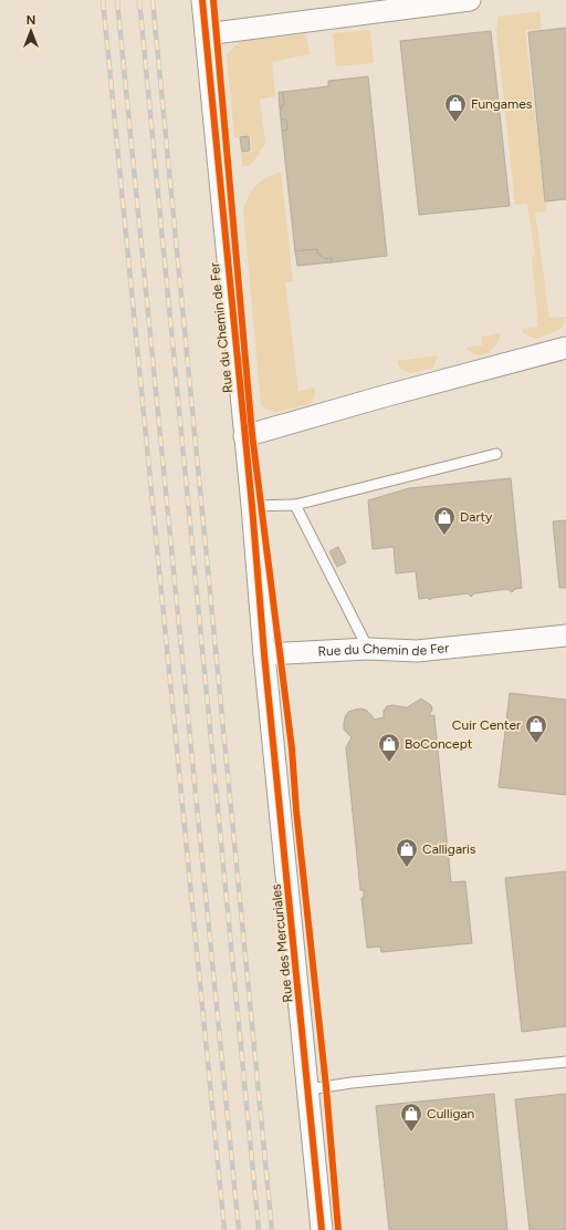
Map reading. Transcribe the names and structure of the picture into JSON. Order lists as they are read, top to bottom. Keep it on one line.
{"streets":{"street":["Rue du Chemin de Fer","Rue des Mercuriales"]},"crossings":[["Rue du Chemin de Fer","Rue des Mercuriales"]],"places":{"shop":["Fungames","Darty","Cuir Center","BoConcept","Calligaris","Culligan"]},"north":"top"}
